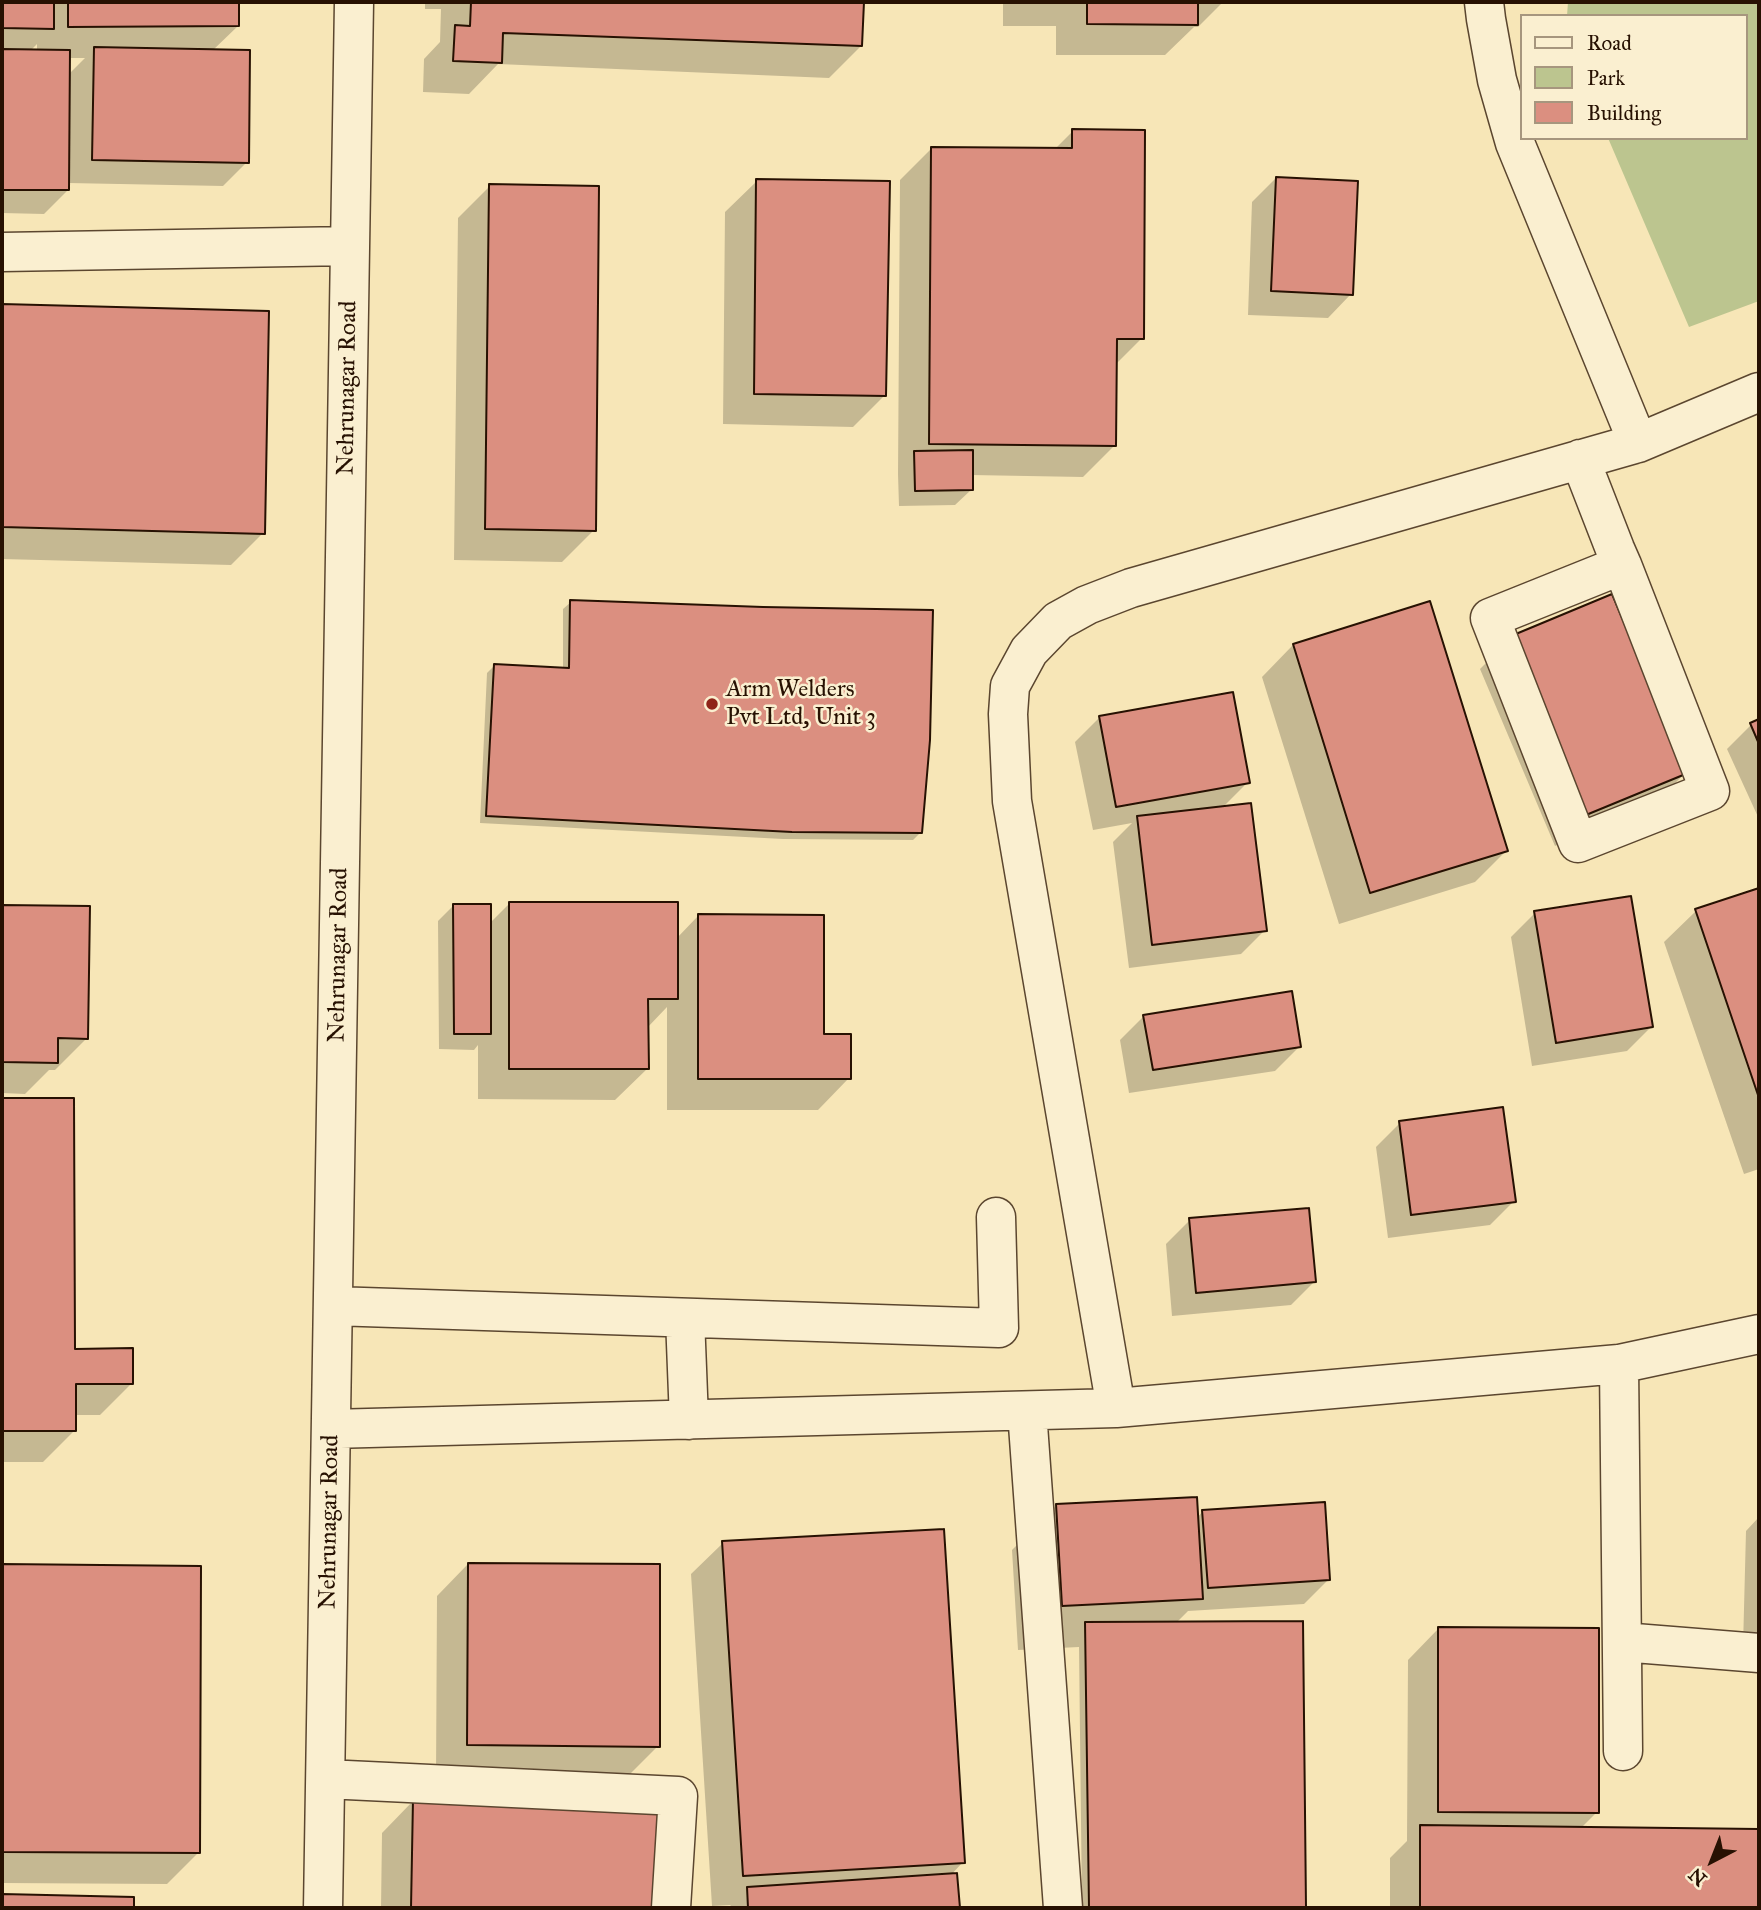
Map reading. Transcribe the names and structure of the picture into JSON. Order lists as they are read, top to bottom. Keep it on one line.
{"streets":{"street":["Nehrunagar Road"]},"places":["Arm Welders Pvt Ltd, Unit 3"],"legend":["Road","Park","Building"],"north":"bottom left"}
